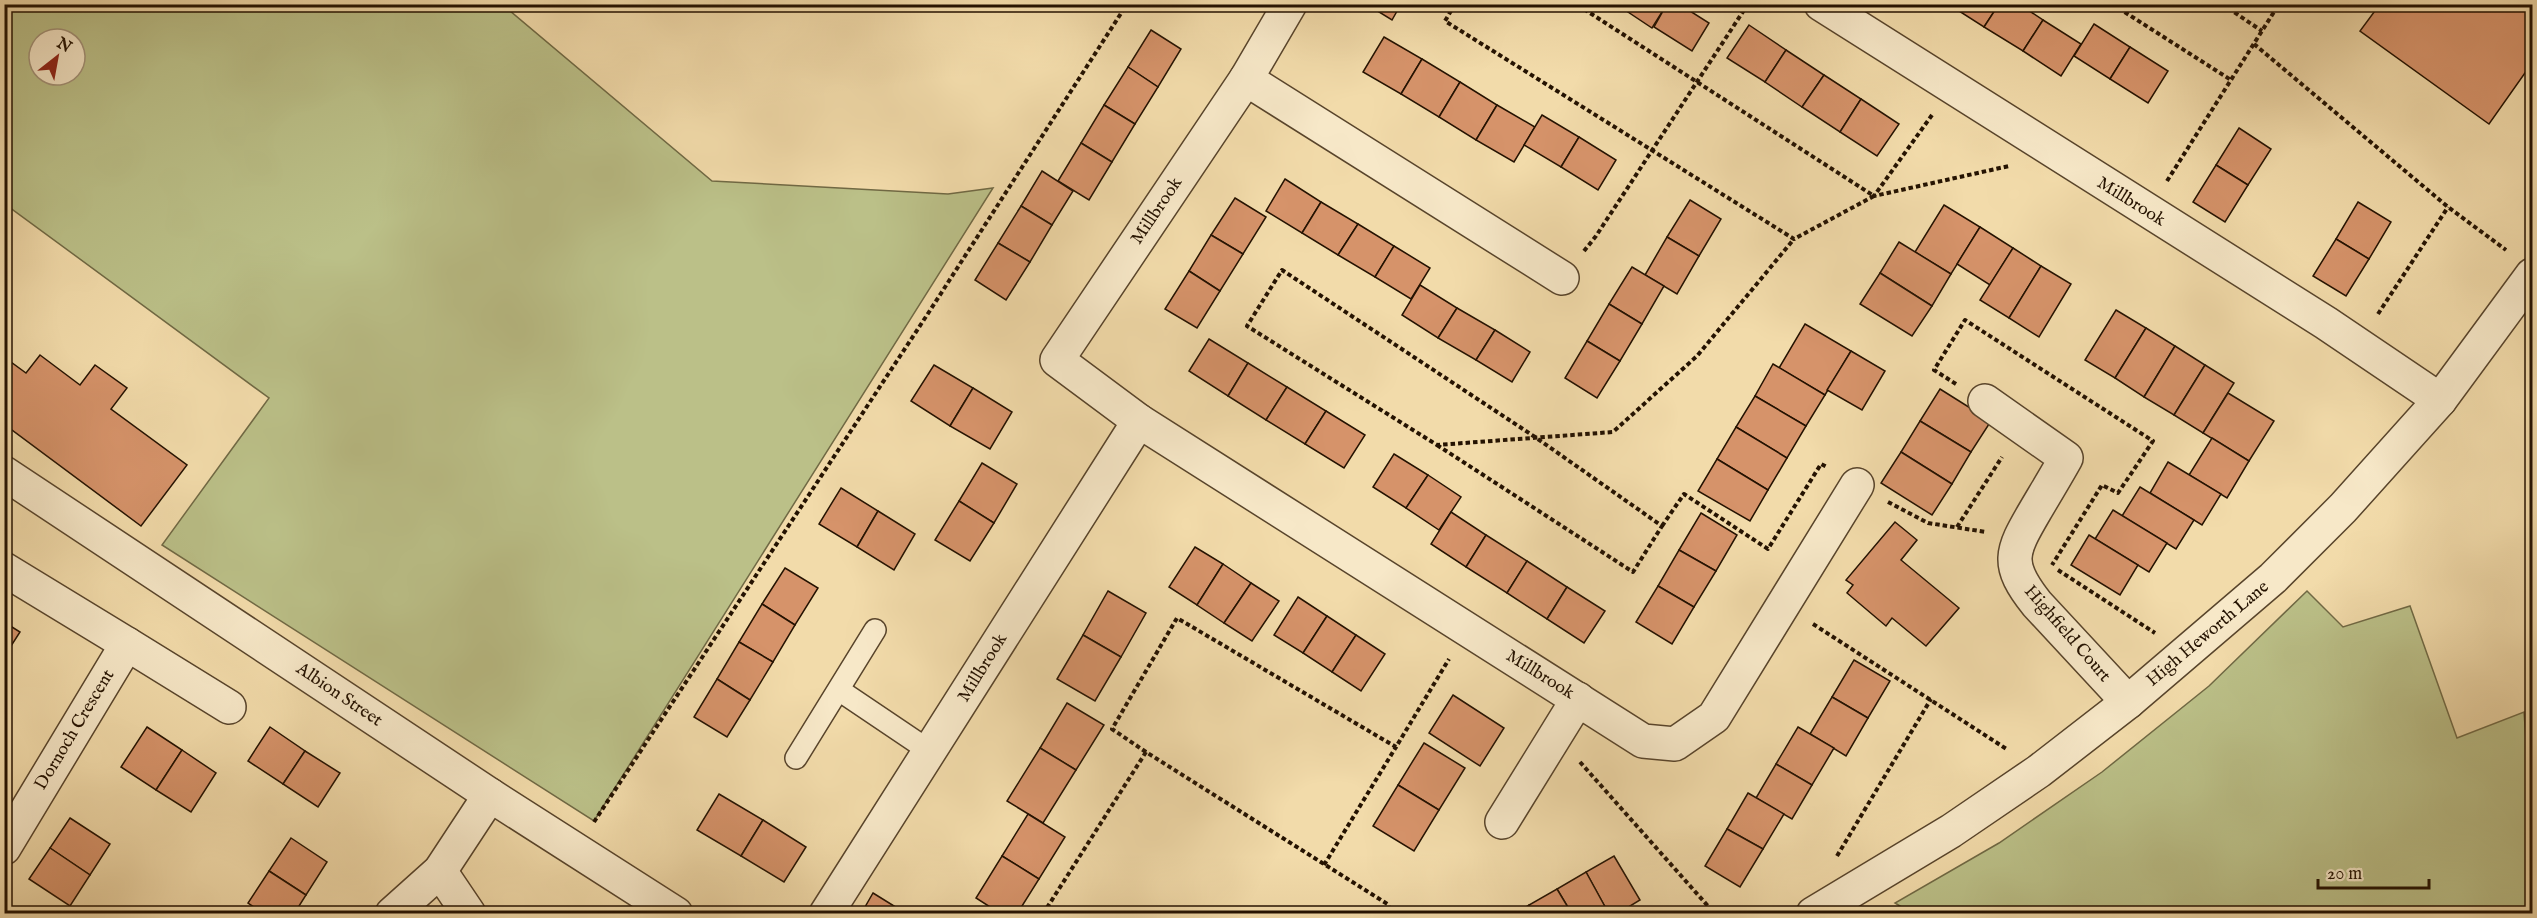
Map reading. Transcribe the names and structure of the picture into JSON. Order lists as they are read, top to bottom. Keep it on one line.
{"streets":{"street":["Millbrook","Highfield Court","High Heworth Lane","Albion Street","Dornoch Crescent"]},"crossings":[["Millbrook","High Heworth Lane"],["Highfield Court","High Heworth Lane"]],"scale_bar":"20 m","north":"top right"}
